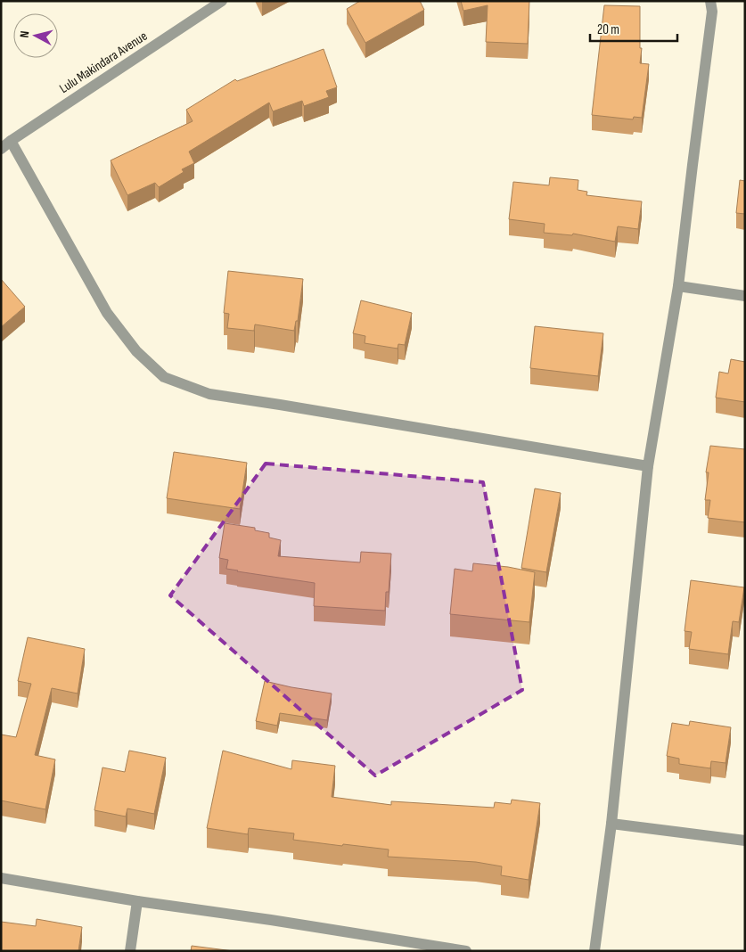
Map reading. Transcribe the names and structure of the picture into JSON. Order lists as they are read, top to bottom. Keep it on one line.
{"streets":{"street":["Lulu Makindara Avenue"]},"scale_bar":"20 m","north":"left"}
